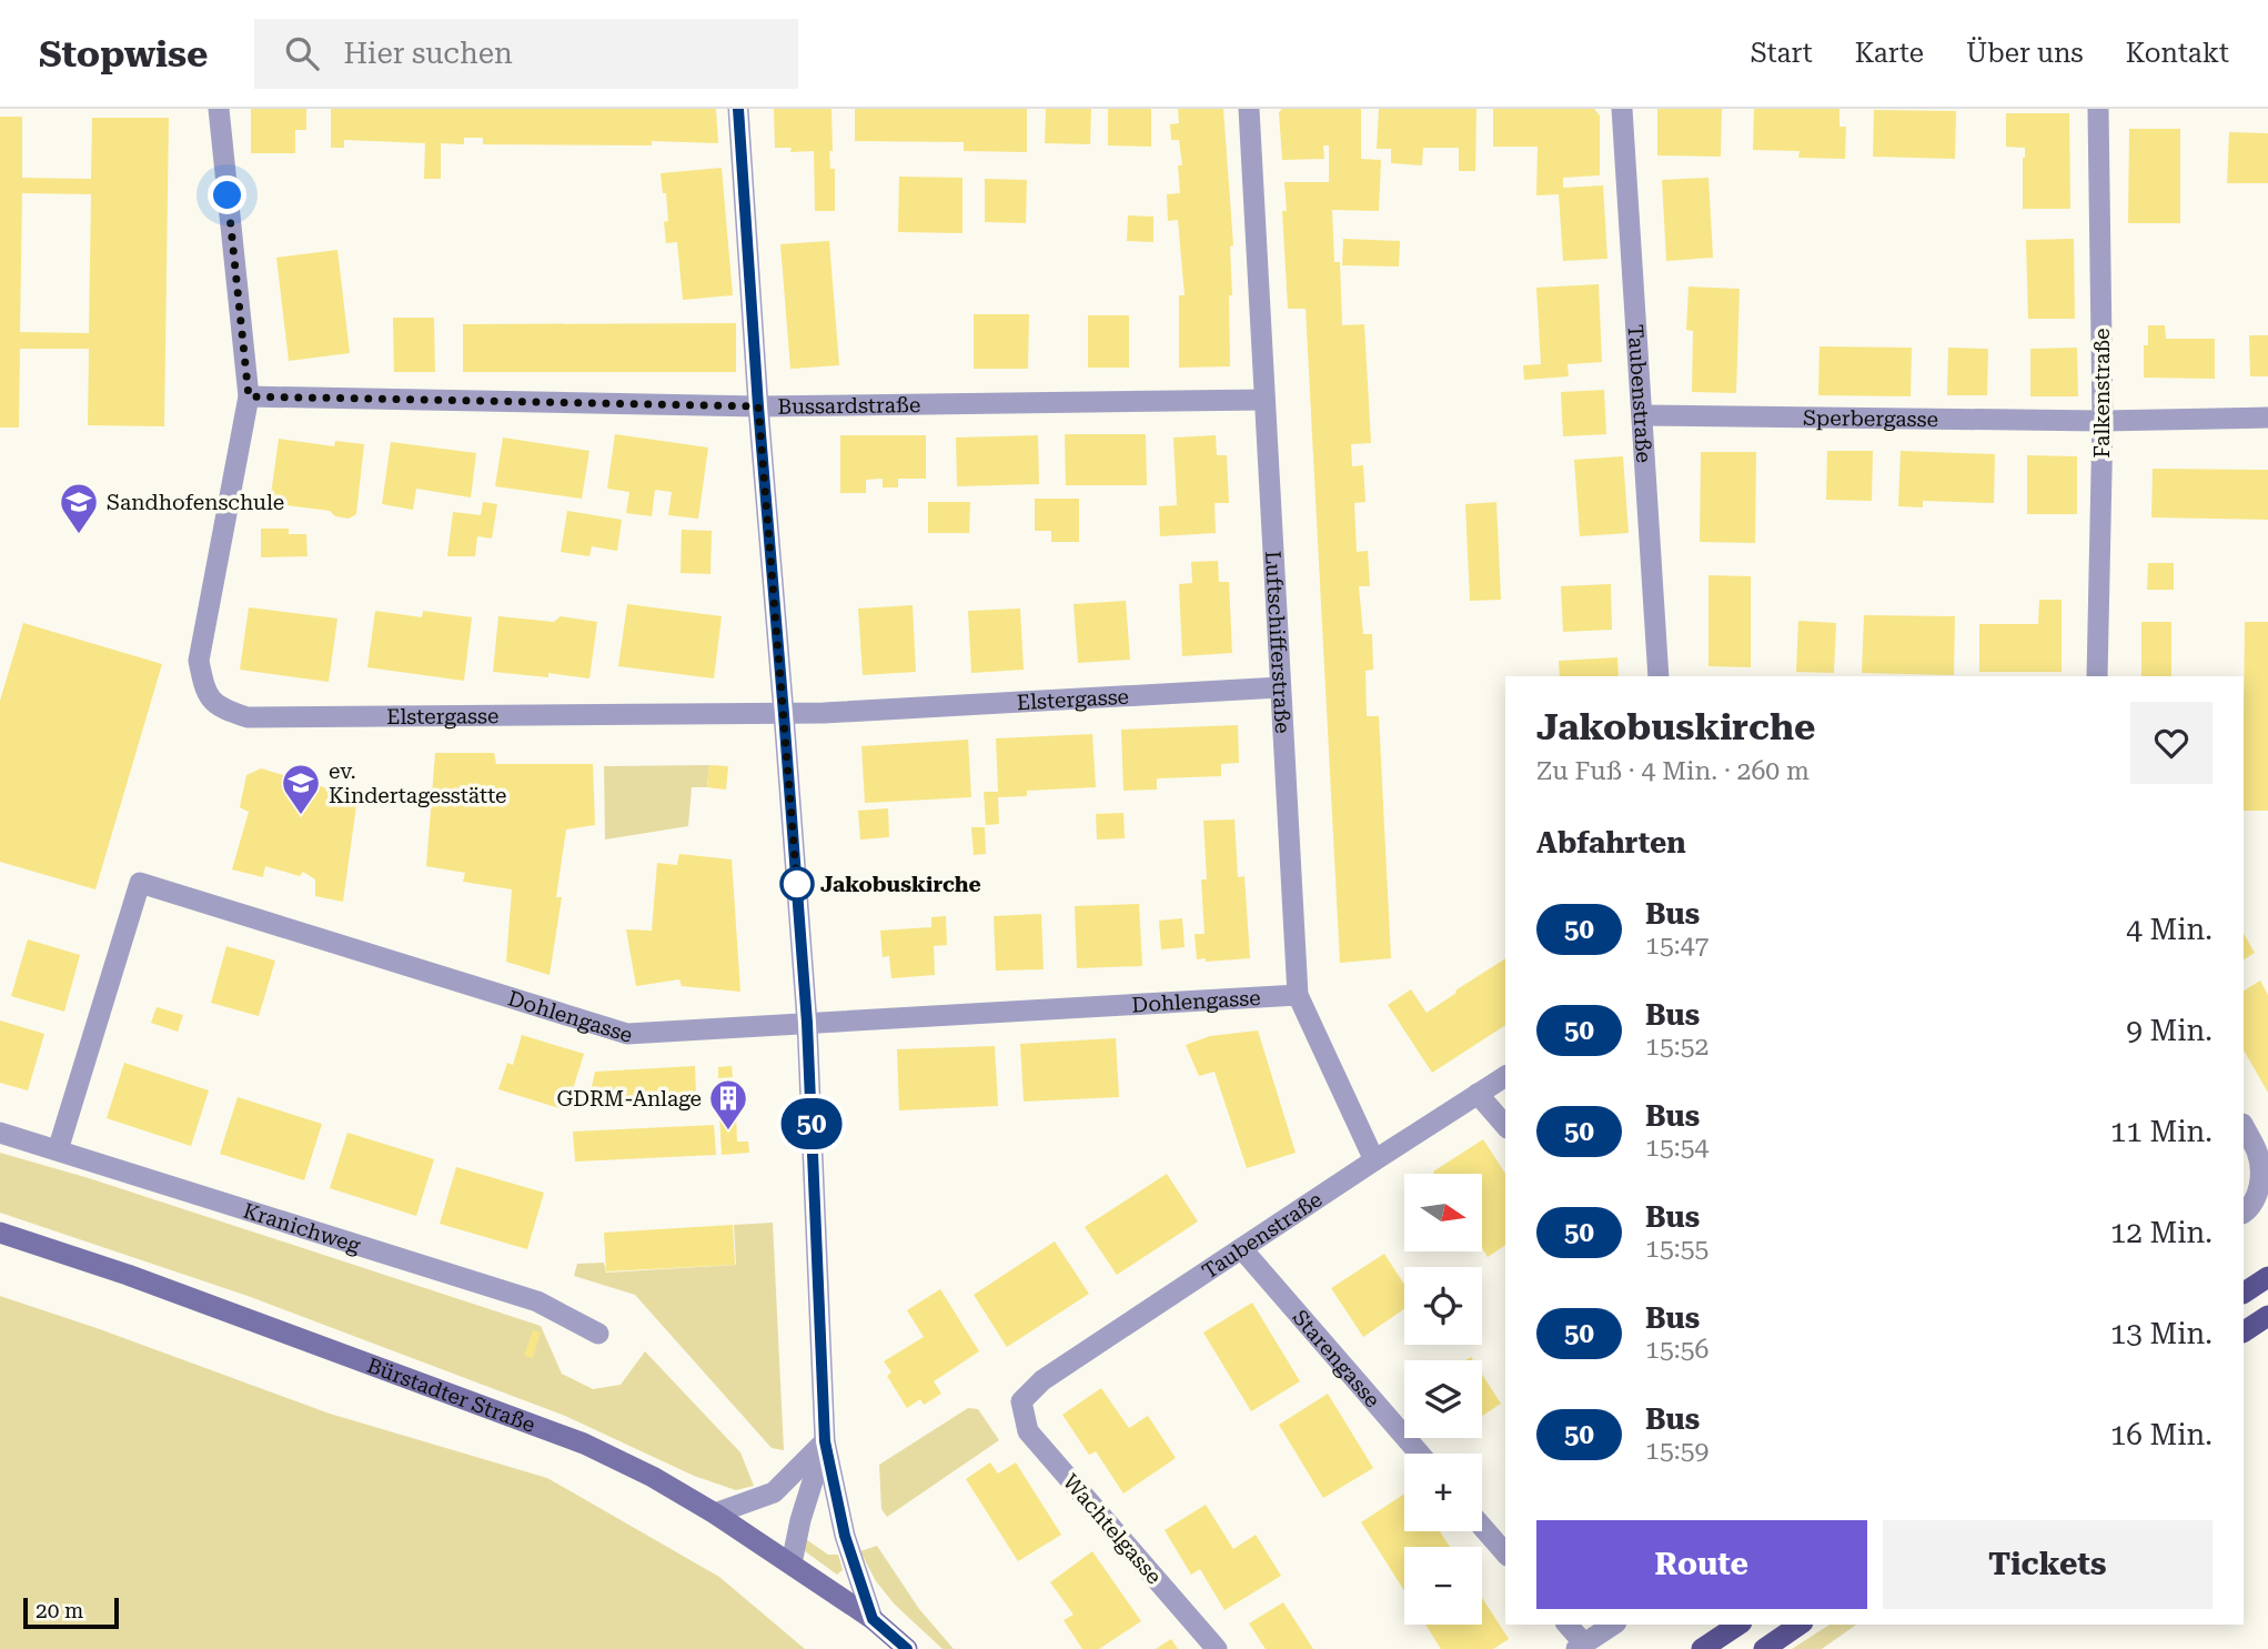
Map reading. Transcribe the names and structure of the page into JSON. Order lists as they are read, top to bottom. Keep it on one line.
{"streets":{"main road":["Bürstadter Straße"],"street":["Taubenstraße","Falkenstraße","Bussardstraße","Sperbergasse","Luftschifferstraße","Elstergasse","Dohlengasse","Kranichweg","Starengasse","Wachtelgasse"]},"crossings":[["Taubenstraße","Sperbergasse"],["Taubenstraße","Luftschifferstraße"],["Taubenstraße","Starengasse"],["Taubenstraße","Wachtelgasse"],["Falkenstraße","Sperbergasse"],["Bussardstraße","Luftschifferstraße"],["Bussardstraße","Elstergasse"],["Luftschifferstraße","Elstergasse"],["Luftschifferstraße","Dohlengasse"],["Dohlengasse","Kranichweg"]],"places":{"school or university":["Sandhofenschule","ev. Kindertagesstätte"],"other":["Jakobuskirche"],"building":["GDRM-Anlage"]},"lines":["bus line 50"],"scale_bar":"20 m","north":"right","page":{"header":"Stopwise","search":"Hier suchen","nav":["Start","Karte","Über uns","Kontakt"],"on_map":"50","heading":[["Jakobuskirche","Zu Fuß · 4 Min. · 260 m"],"Abfahrten"],"list":[{"mark":"50","name":"Bus","note":"15:47","value":"4 Min."},{"mark":"50","name":"Bus","note":"15:52","value":"9 Min."},{"mark":"50","name":"Bus","note":"15:54","value":"11 Min."},{"mark":"50","name":"Bus","note":"15:55","value":"12 Min."},{"mark":"50","name":"Bus","note":"15:56","value":"13 Min."},{"mark":"50","name":"Bus","note":"15:59","value":"16 Min."}],"map_buttons":["+","−"],"buttons":["Route","Tickets"],"scale":"20 m"}}
